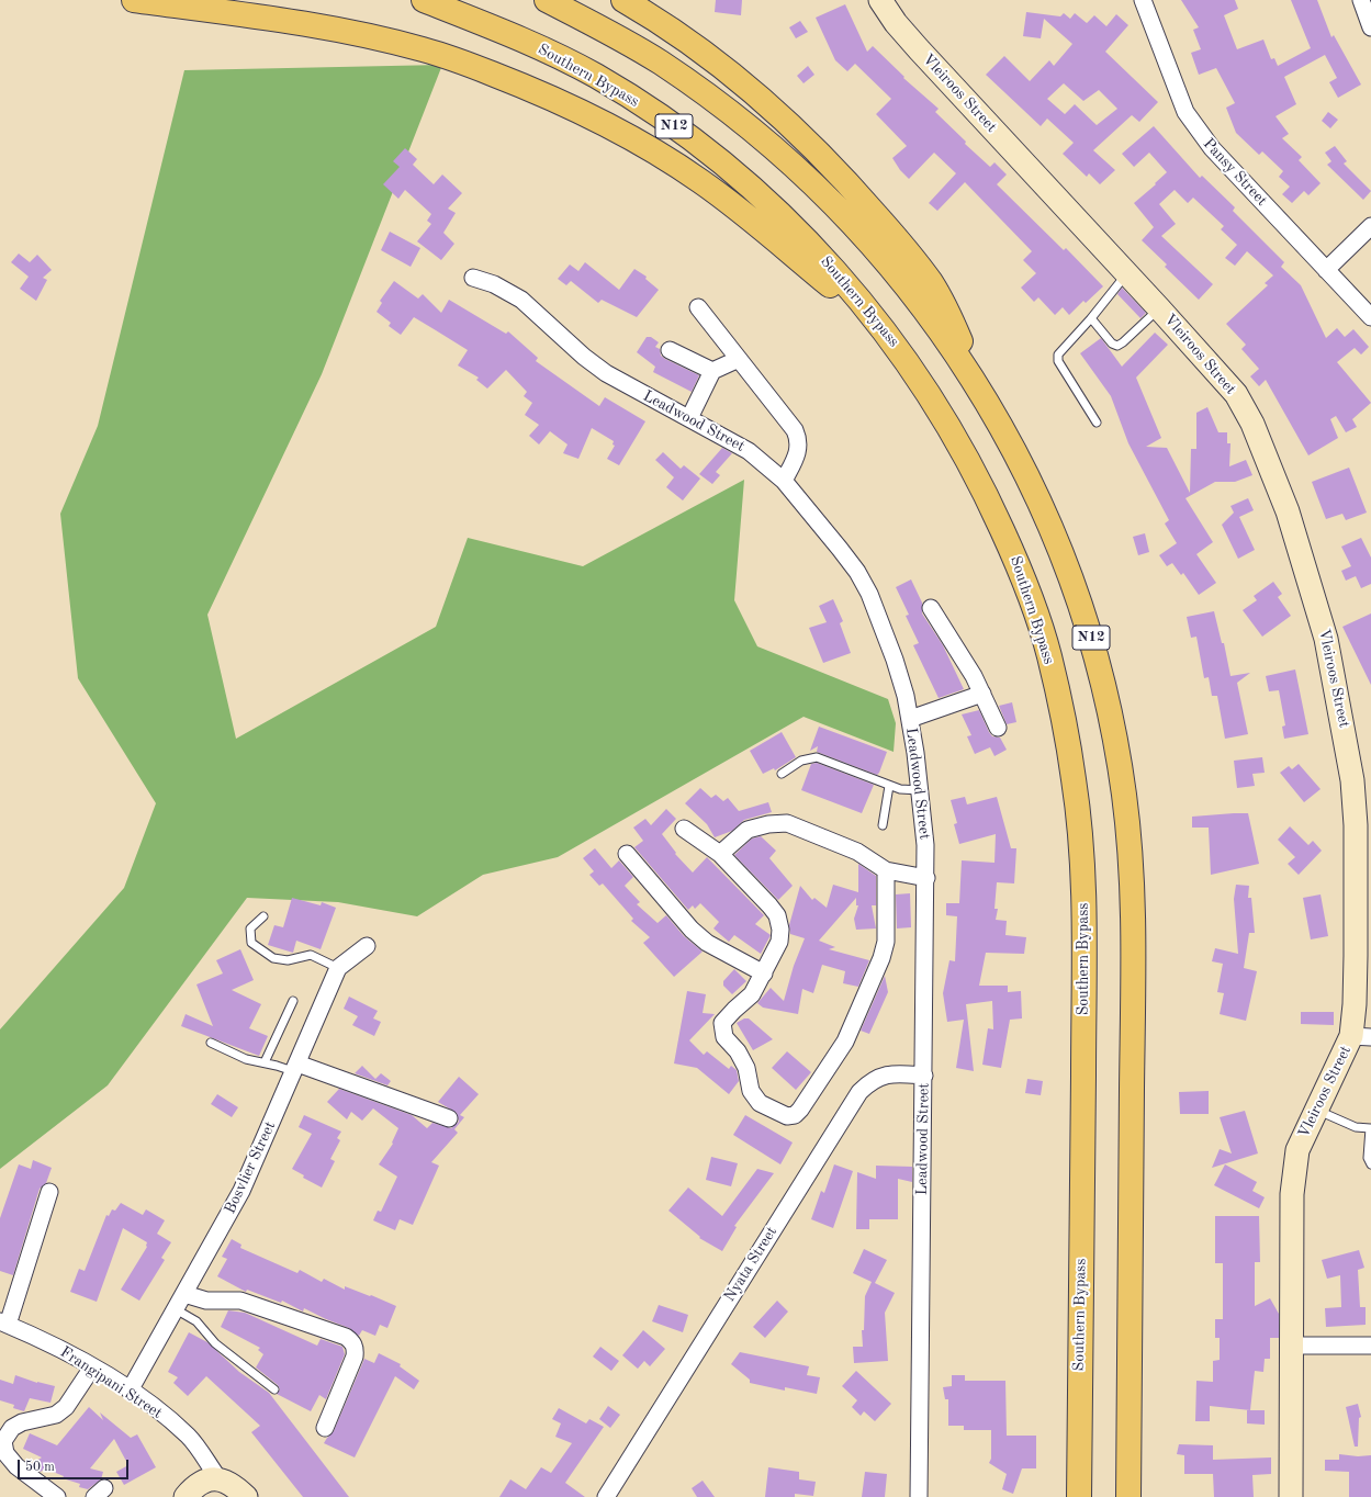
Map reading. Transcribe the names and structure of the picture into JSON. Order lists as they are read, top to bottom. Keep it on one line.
{"streets":{"highway":["Southern Bypass","N12"],"street":["Vleiroos Street","Pansy Street","Leadwood Street","Bosvlier Street","Nyata Street","Frangipani Street"]},"crossings":[["Leadwood Street","Nyata Street"],["Bosvlier Street","Frangipani Street"]],"scale_bar":"50 m"}
